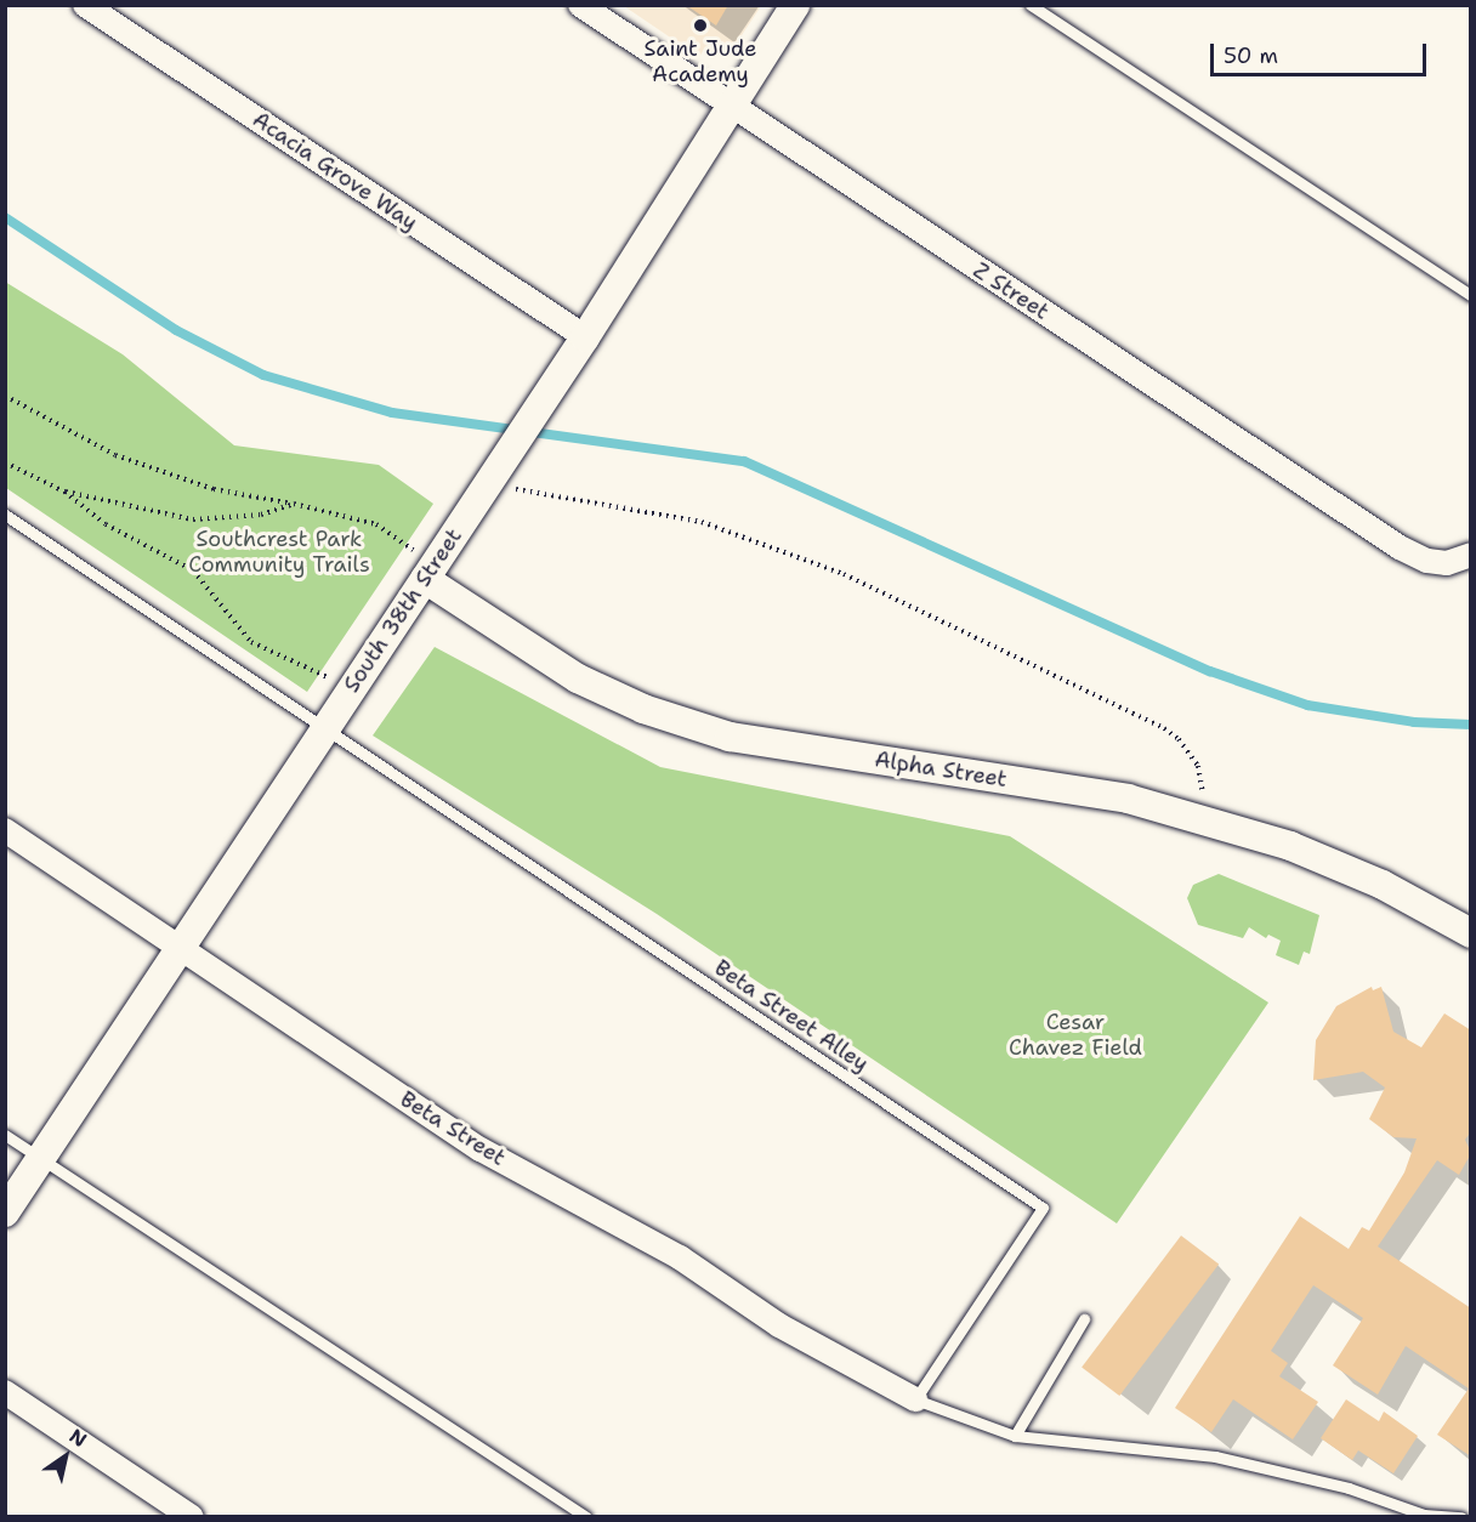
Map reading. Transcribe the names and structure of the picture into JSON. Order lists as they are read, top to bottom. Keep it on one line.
{"streets":{"street":["Acacia Grove Way","Z Street","South 38th Street","Alpha Street","Beta Street"],"lane":["Beta Street Alley"]},"crossings":[["Acacia Grove Way","South 38th Street"],["Z Street","South 38th Street"],["South 38th Street","Alpha Street"],["South 38th Street","Beta Street Alley"],["South 38th Street","Beta Street"],["Beta Street Alley","Beta Street"]],"parks":["Southcrest Park Community Trails","Cesar Chavez Field"],"places":["Saint Jude Academy"],"scale_bar":"50 m","north":"top right"}
